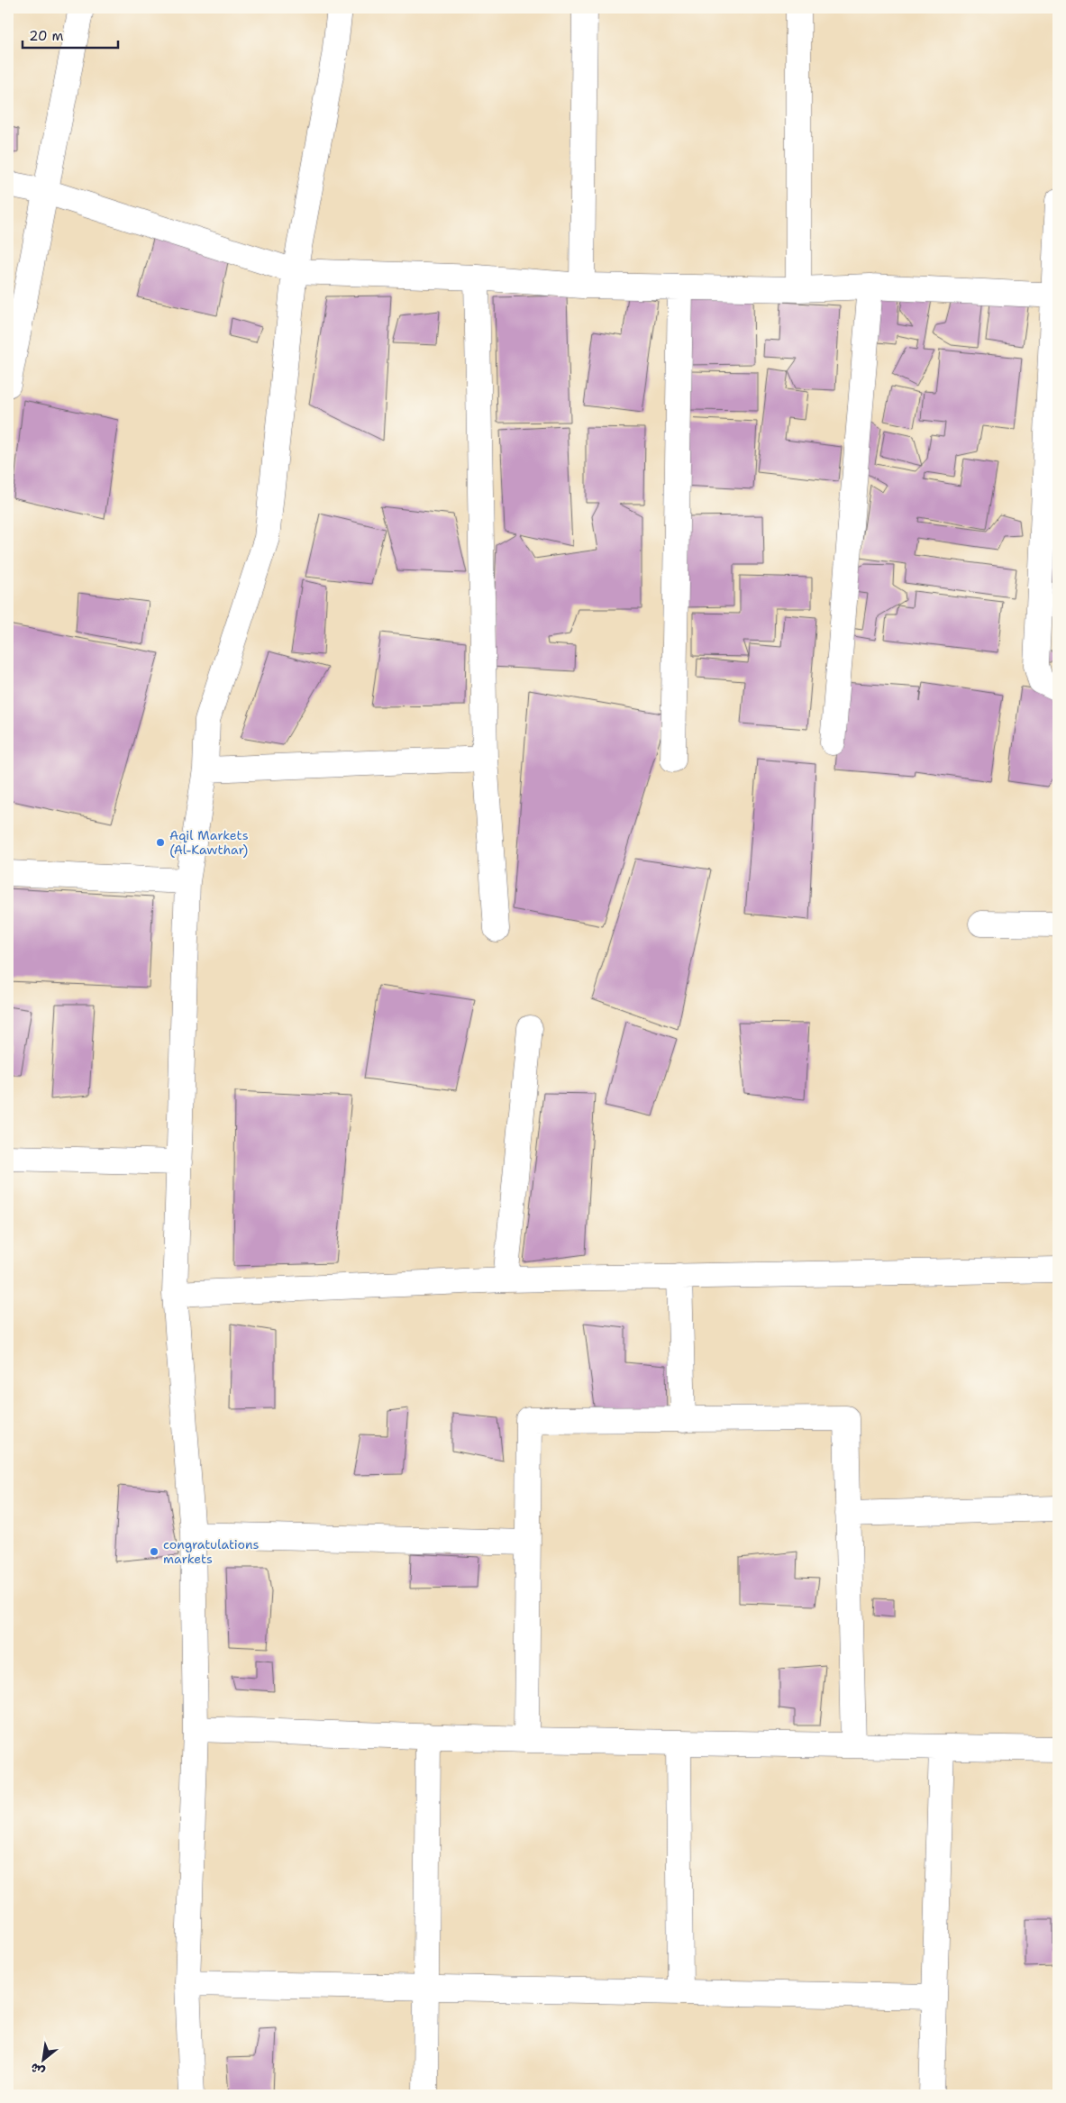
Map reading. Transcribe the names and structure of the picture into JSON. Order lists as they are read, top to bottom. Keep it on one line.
{"places":["Aqil Markets (Al-Kawthar)","congratulations markets"],"scale_bar":"20 m","north":"bottom left"}
